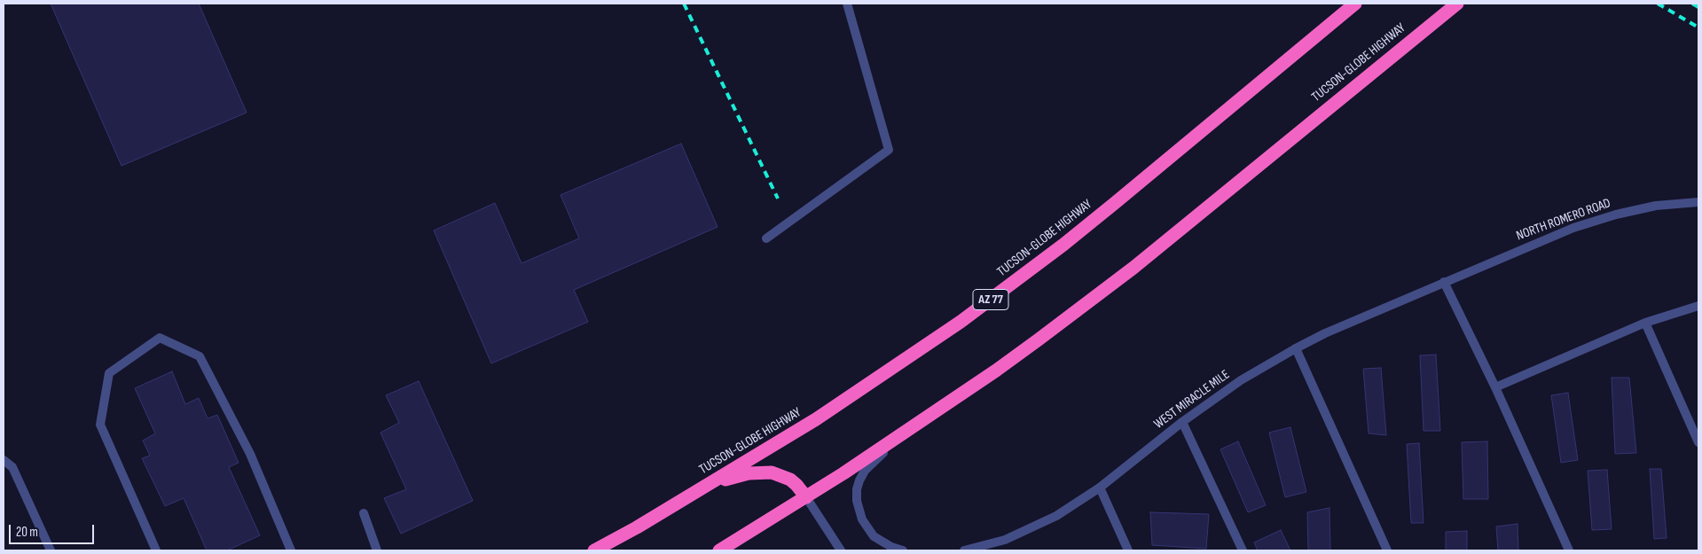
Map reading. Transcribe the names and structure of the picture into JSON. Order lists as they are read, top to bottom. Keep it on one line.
{"streets":{"highway":["TUCSON-GLOBE HIGHWAY","AZ 77"],"street":["NORTH ROMERO ROAD","WEST MIRACLE MILE"]},"crossings":[["NORTH ROMERO ROAD","WEST MIRACLE MILE"]],"scale_bar":"20 m"}
